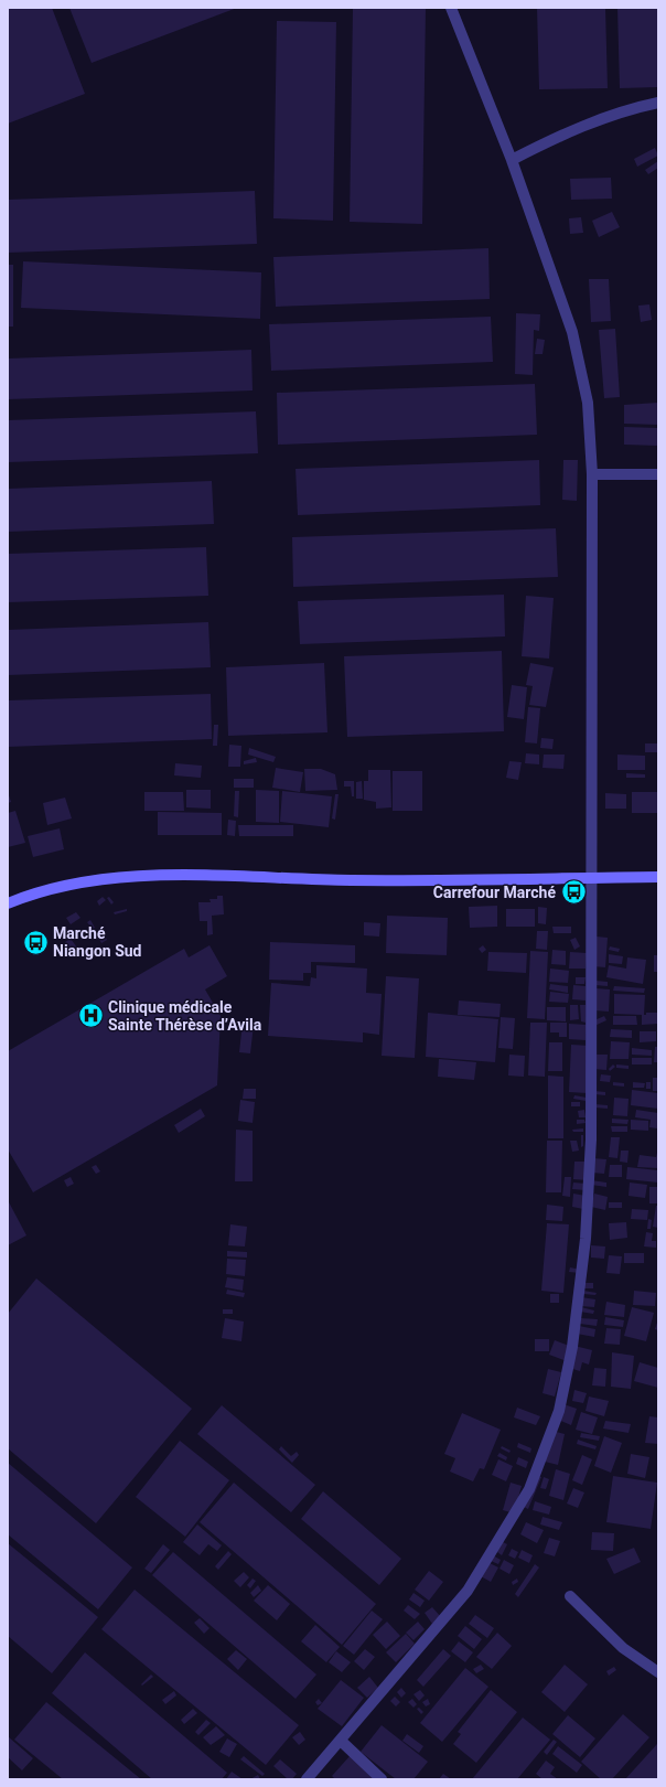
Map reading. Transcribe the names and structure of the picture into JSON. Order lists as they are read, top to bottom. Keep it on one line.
{"places":{"bus stop":["Carrefour Marché","Marché Niangon Sud"],"hospital":["Clinique médicale Sainte Thérèse d’Avila"]}}
